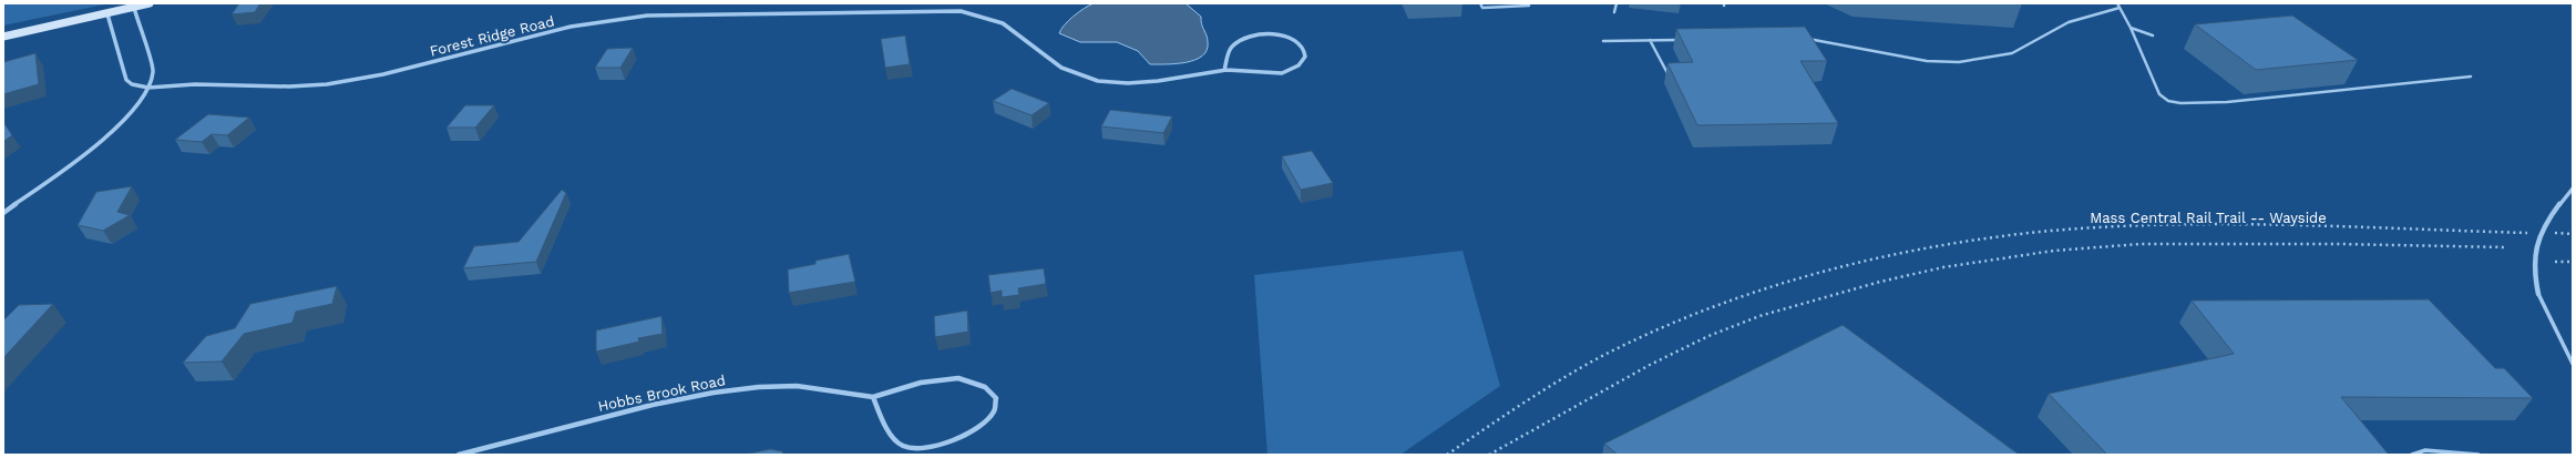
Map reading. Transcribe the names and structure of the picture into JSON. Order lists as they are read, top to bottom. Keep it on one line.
{"streets":{"street":["Forest Ridge Road","Hobbs Brook Road"],"path":["Mass Central Rail Trail -- Wayside"]}}
